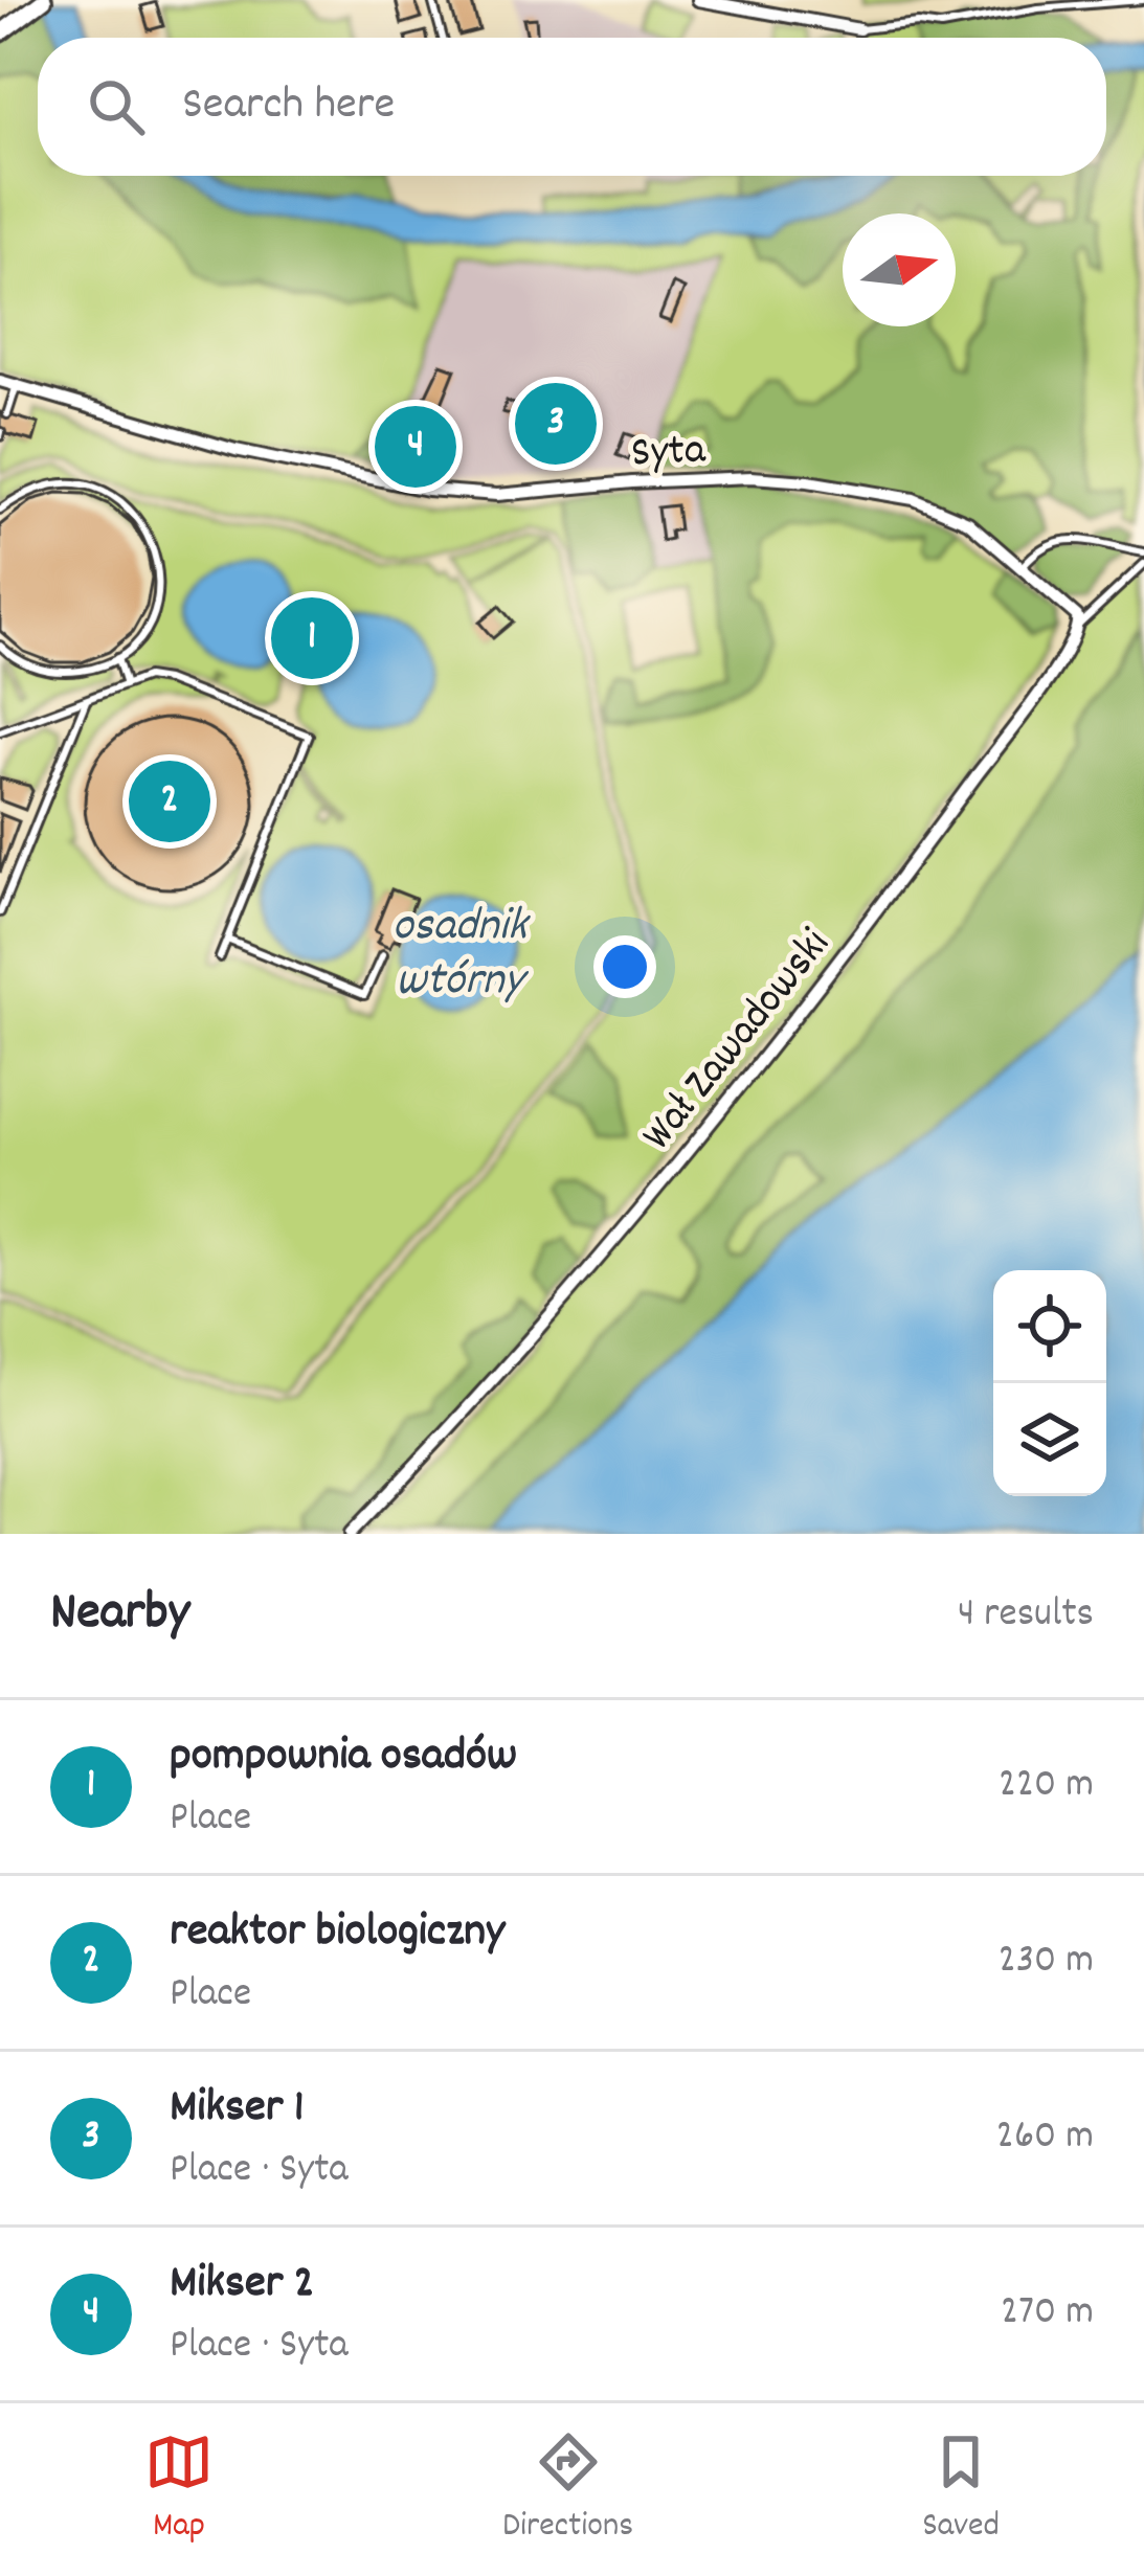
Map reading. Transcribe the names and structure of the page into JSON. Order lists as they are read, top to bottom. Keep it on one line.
{"streets":{"street":["Syta","Wał Zawadowski"]},"crossings":[["Syta","Wał Zawadowski"]],"water":["osadnik wtórny"],"north":"right","page":{"search":"Search here","pins":["3","4","1","2"],"heading":["Nearby","4 results"],"list":[{"mark":"1","name":"pompownia osadów","note":"Place","value":"220 m"},{"mark":"2","name":"reaktor biologiczny","note":"Place","value":"230 m"},{"mark":"3","name":"Mikser 1","note":"Place · Syta","value":"260 m"},{"mark":"4","name":"Mikser 2","note":"Place · Syta","value":"270 m"}],"nav":["Map","Directions","Saved"]}}
